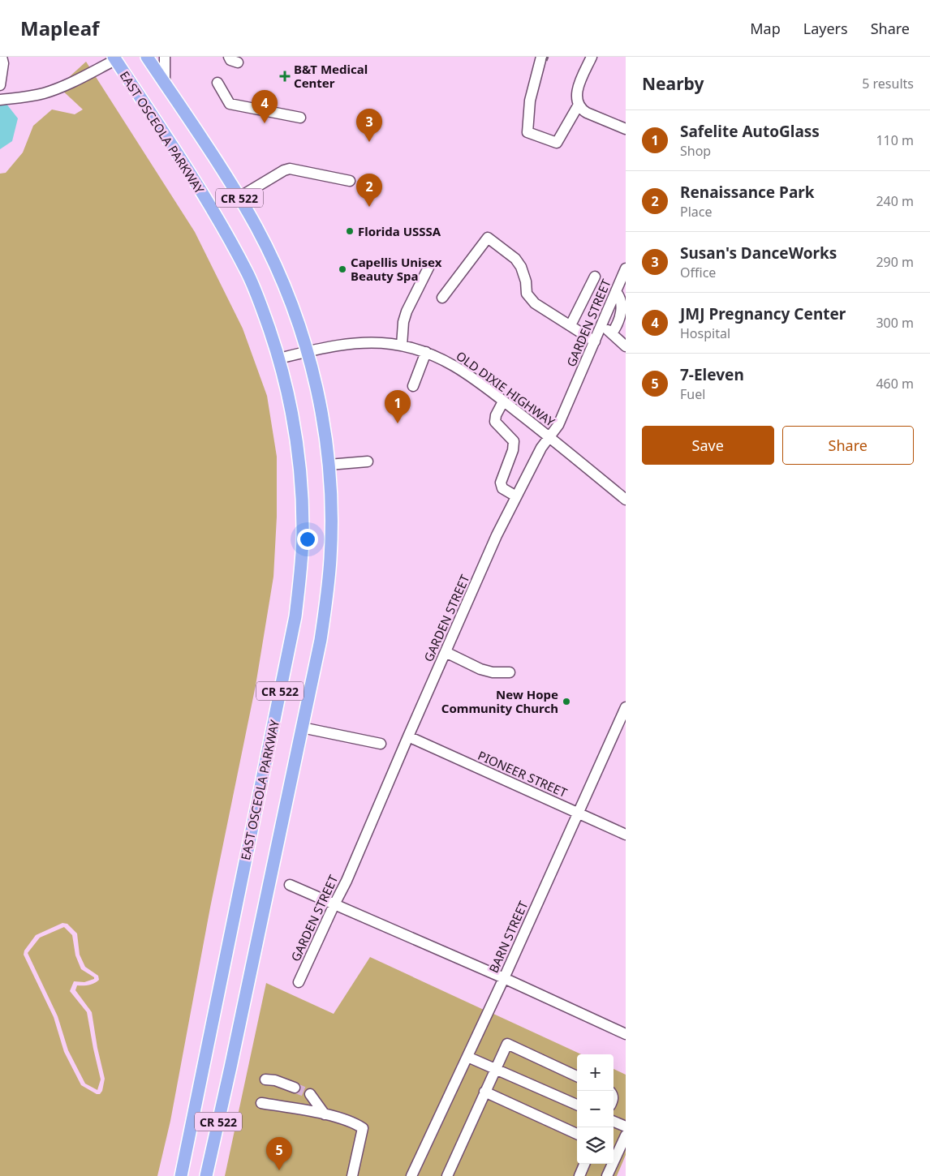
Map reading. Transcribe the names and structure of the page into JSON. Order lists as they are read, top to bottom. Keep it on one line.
{"streets":{"main road":["EAST OSCEOLA PARKWAY","CR 522"],"street":["GARDEN STREET","OLD DIXIE HIGHWAY","PIONEER STREET","BARN STREET"]},"crossings":[["EAST OSCEOLA PARKWAY","OLD DIXIE HIGHWAY"],["CR 522","OLD DIXIE HIGHWAY"],["GARDEN STREET","OLD DIXIE HIGHWAY"],["GARDEN STREET","PIONEER STREET"],["PIONEER STREET","BARN STREET"]],"places":{"health":["B&T Medical Center"],"other":["Florida USSSA","Capellis Unisex Beauty Spa","New Hope Community Church"]},"page":{"header":"Mapleaf","nav":["Map","Layers","Share"],"heading":["Nearby","5 results"],"pins":["4","3","2","1","5"],"list":[{"mark":"1","name":"Safelite AutoGlass","note":"Shop","value":"110 m"},{"mark":"2","name":"Renaissance Park","note":"Place","value":"240 m"},{"mark":"3","name":"Susan's DanceWorks","note":"Office","value":"290 m"},{"mark":"4","name":"JMJ Pregnancy Center","note":"Hospital","value":"300 m"},{"mark":"5","name":"7-Eleven","note":"Fuel","value":"460 m"}],"buttons":["Save","Share"],"map_buttons":["+","−"]}}
